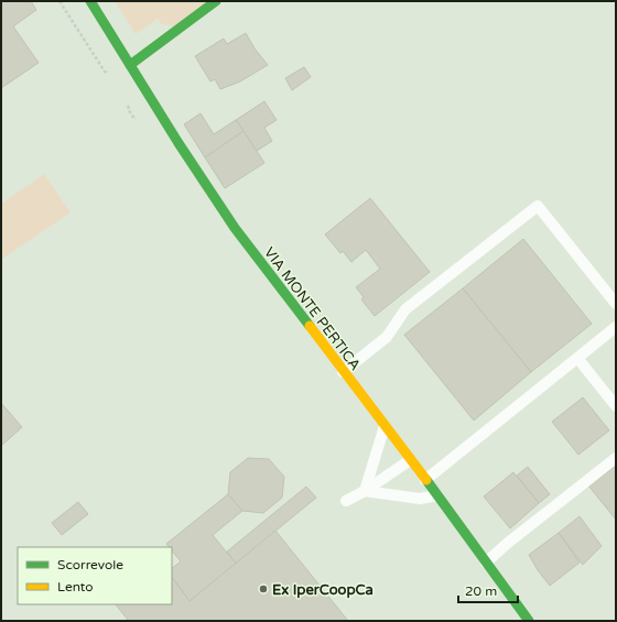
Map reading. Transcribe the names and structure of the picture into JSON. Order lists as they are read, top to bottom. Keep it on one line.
{"streets":{"main road":["VIA MONTE PERTICA"]},"places":["Ex IperCoopCa"],"legend":["Scorrevole","Lento"],"scale_bar":"20 m"}
